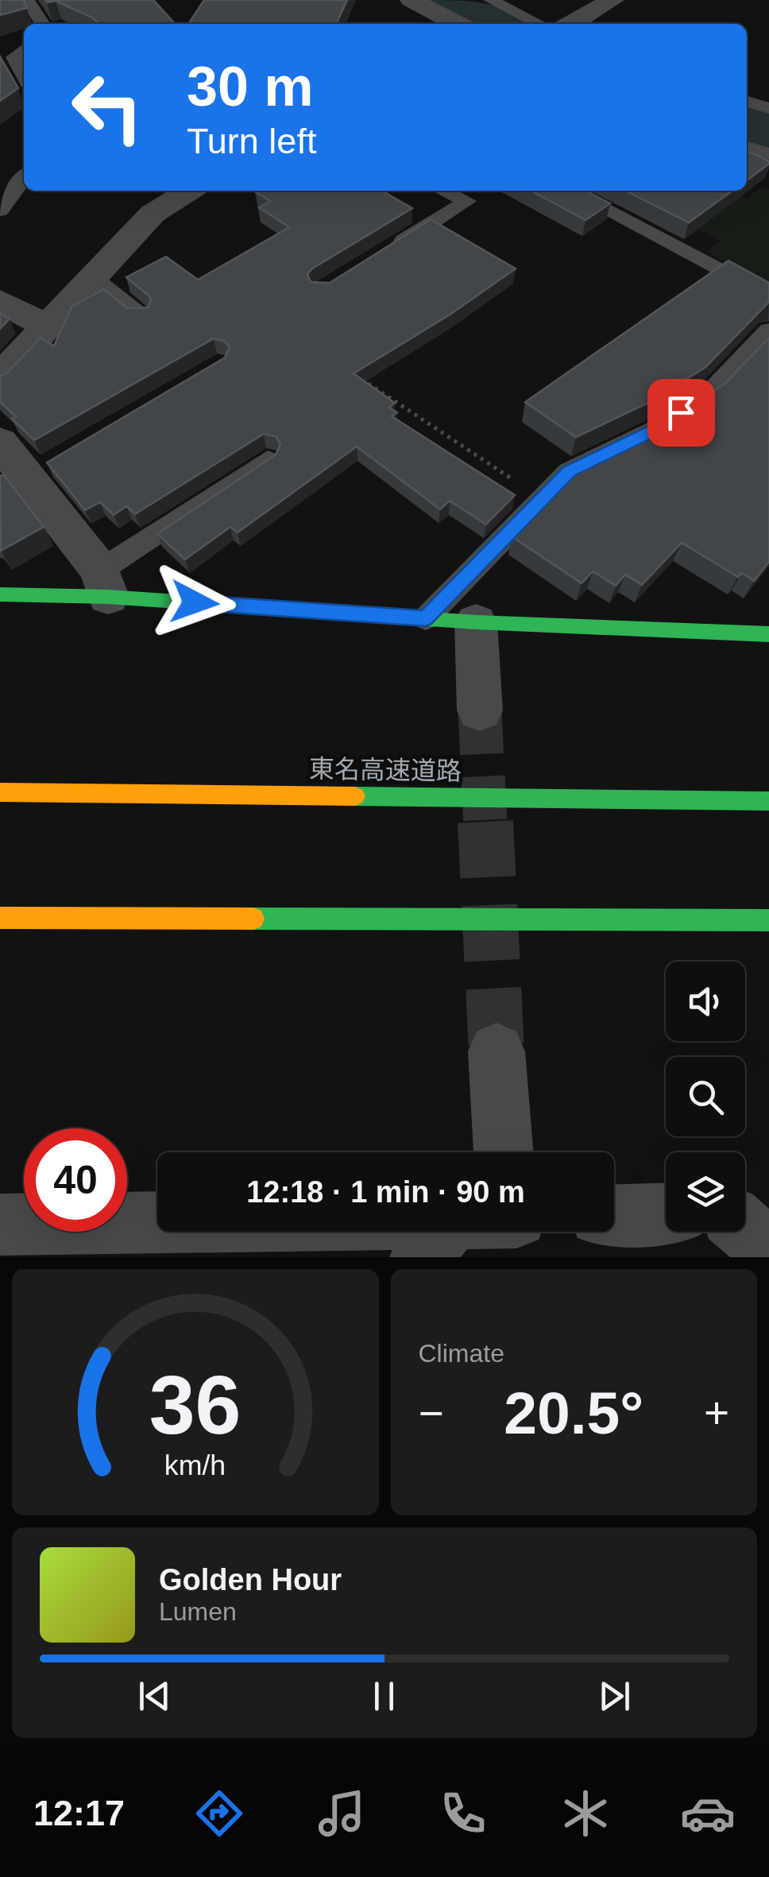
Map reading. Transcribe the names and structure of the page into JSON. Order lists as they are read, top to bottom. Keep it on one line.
{"streets":{"main road":["東名高速道路"]},"page":{"turn":["30 m","Turn left"],"limit":"40","trip":"12:18 · 1 min · 90 m","tile":"Climate","heat":["−","20.5°","+"],"song":["Golden Hour","Lumen"],"tabs":"12:17","gauge":["36","km/h"]}}
